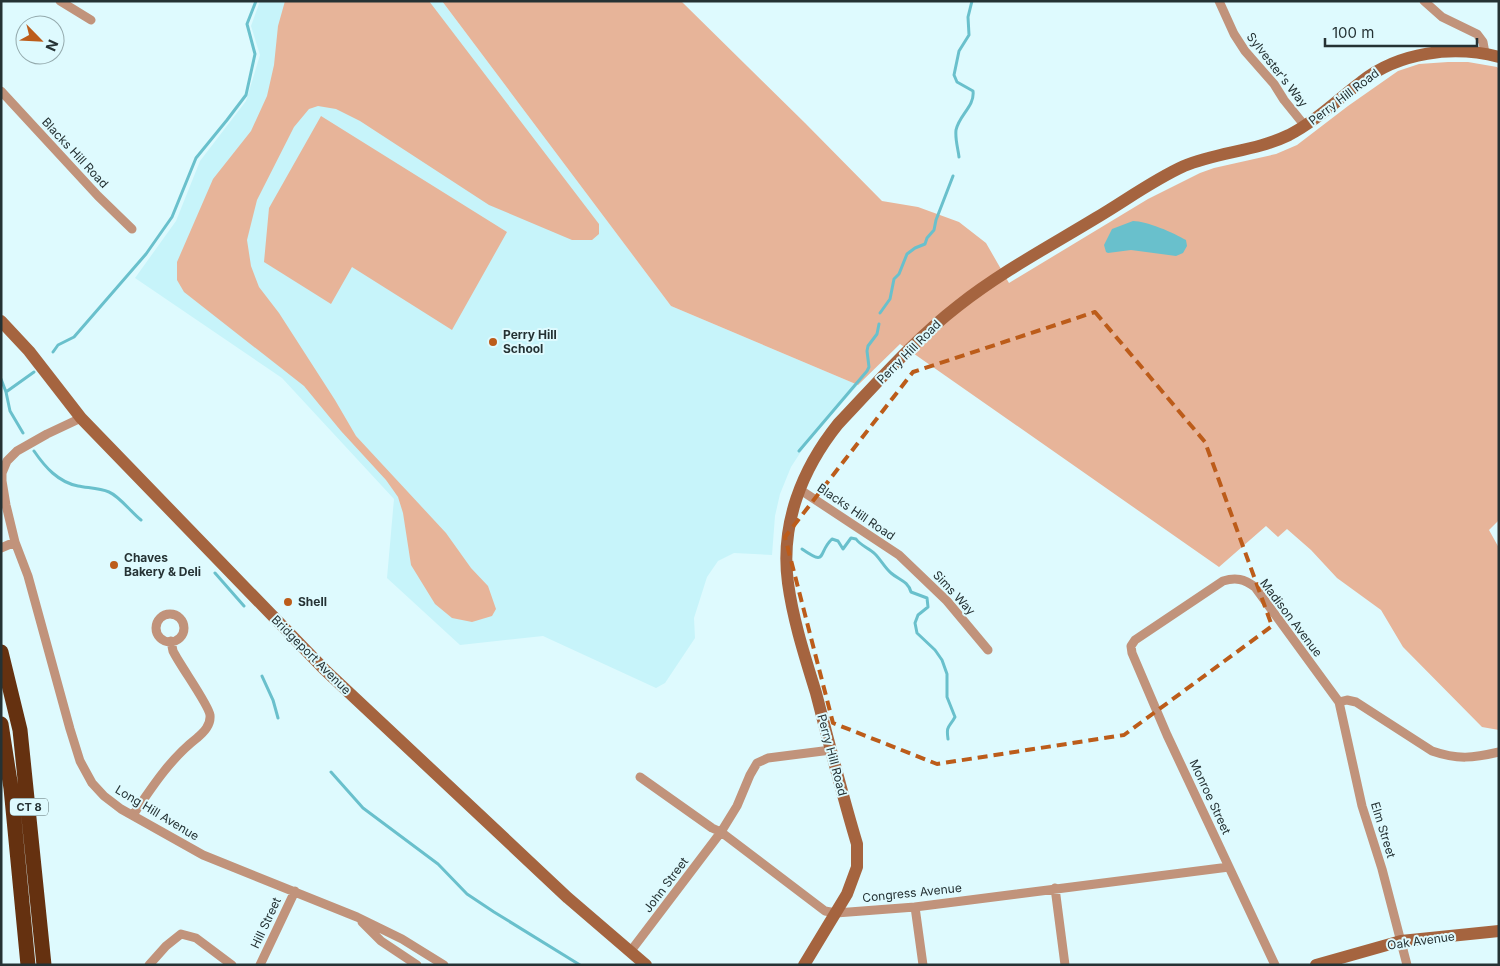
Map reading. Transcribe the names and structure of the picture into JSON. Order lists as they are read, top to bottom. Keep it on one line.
{"streets":{"highway":["CT 8"],"street":["Sylvester's Way","Perry Hill Road","Blacks Hill Road","Sims Way","Madison Avenue","Bridgeport Avenue","Monroe Street","Long Hill Avenue","Elm Street","John Street","Congress Avenue","Hill Street","Oak Avenue"]},"crossings":[["Sylvester's Way","Perry Hill Road"],["Perry Hill Road","Blacks Hill Road"],["Perry Hill Road","John Street"],["Perry Hill Road","Congress Avenue"],["Blacks Hill Road","Sims Way"],["Madison Avenue","Monroe Street"],["Madison Avenue","Elm Street"],["Bridgeport Avenue","John Street"],["Monroe Street","Congress Avenue"],["Long Hill Avenue","Hill Street"],["Elm Street","Oak Avenue"]],"places":["Perry Hill School","Chaves Bakery & Deli","Shell"],"scale_bar":"100 m","north":"bottom right"}
